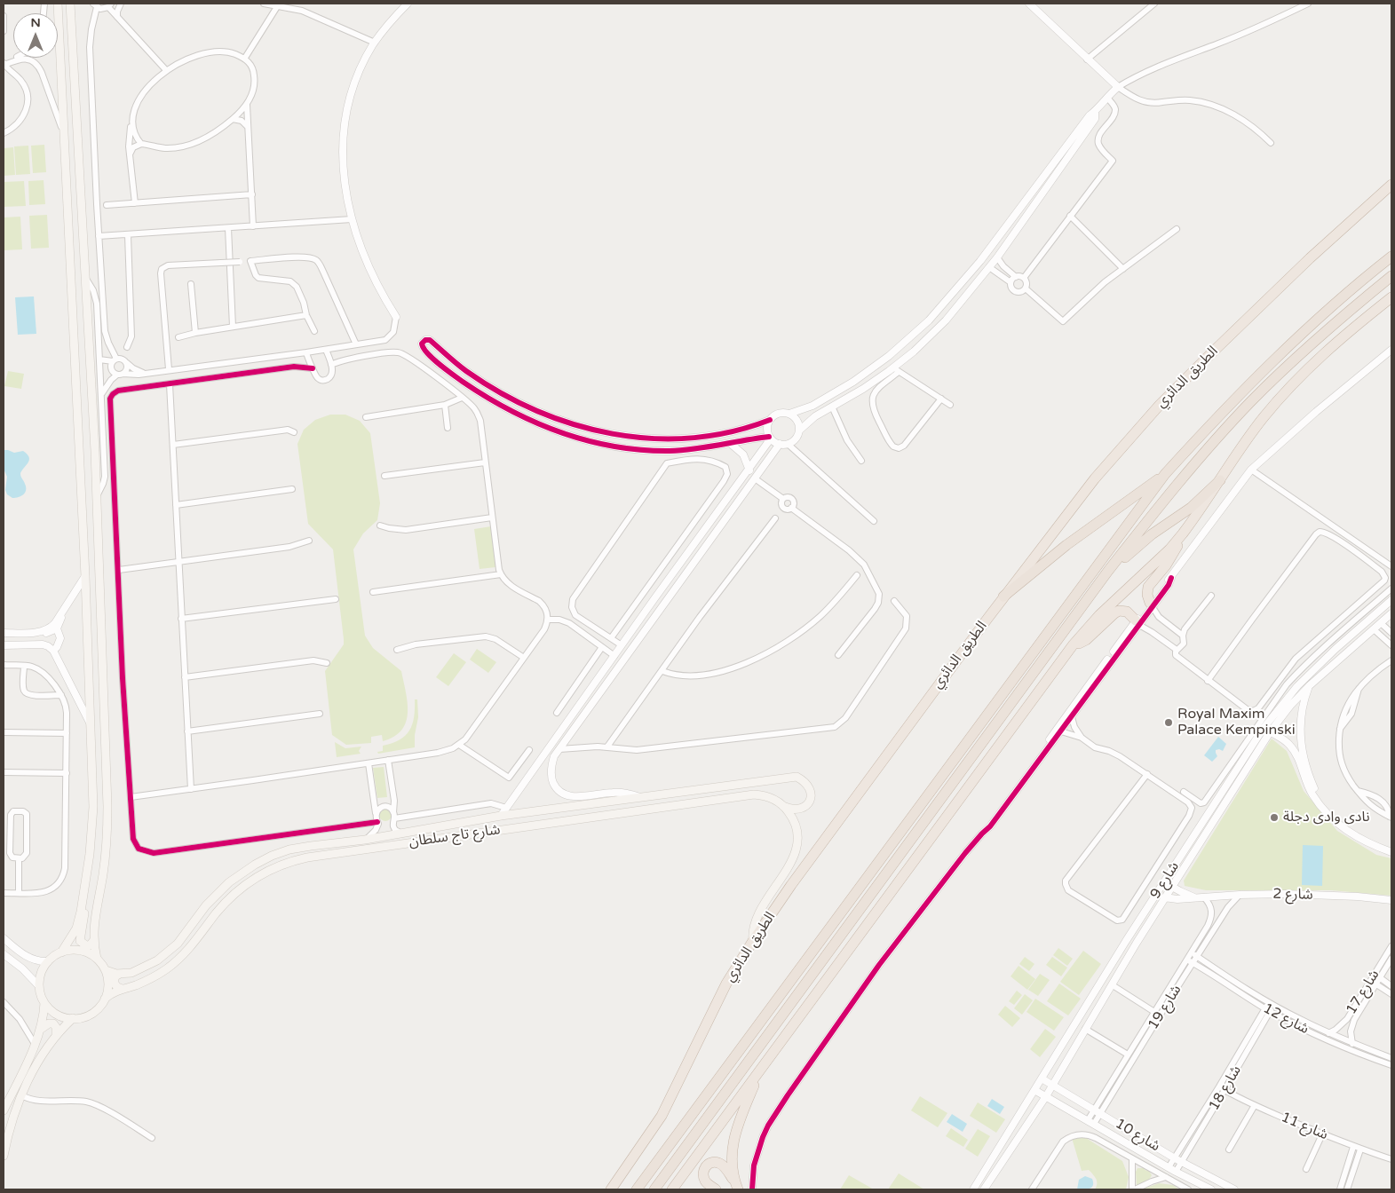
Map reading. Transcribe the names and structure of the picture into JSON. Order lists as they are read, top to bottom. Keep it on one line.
{"streets":{"highway":["الطريق الدائري"],"main road":["شارع تاج سلطان"],"street":["شارع 9","شارع 2","شارع 17","شارع 19","شارع 12","شارع 18","شارع 11","شارع 10"]},"crossings":[["شارع 9","شارع 2"],["شارع 9","شارع 10"],["شارع 2","شارع 19"],["شارع 17","شارع 12"],["شارع 19","شارع 12"],["شارع 19","شارع 10"],["شارع 12","شارع 18"],["شارع 18","شارع 11"],["شارع 18","شارع 10"]],"places":["Royal Maxim Palace Kempinski","نادى وادى دجلة"],"north":"top"}
